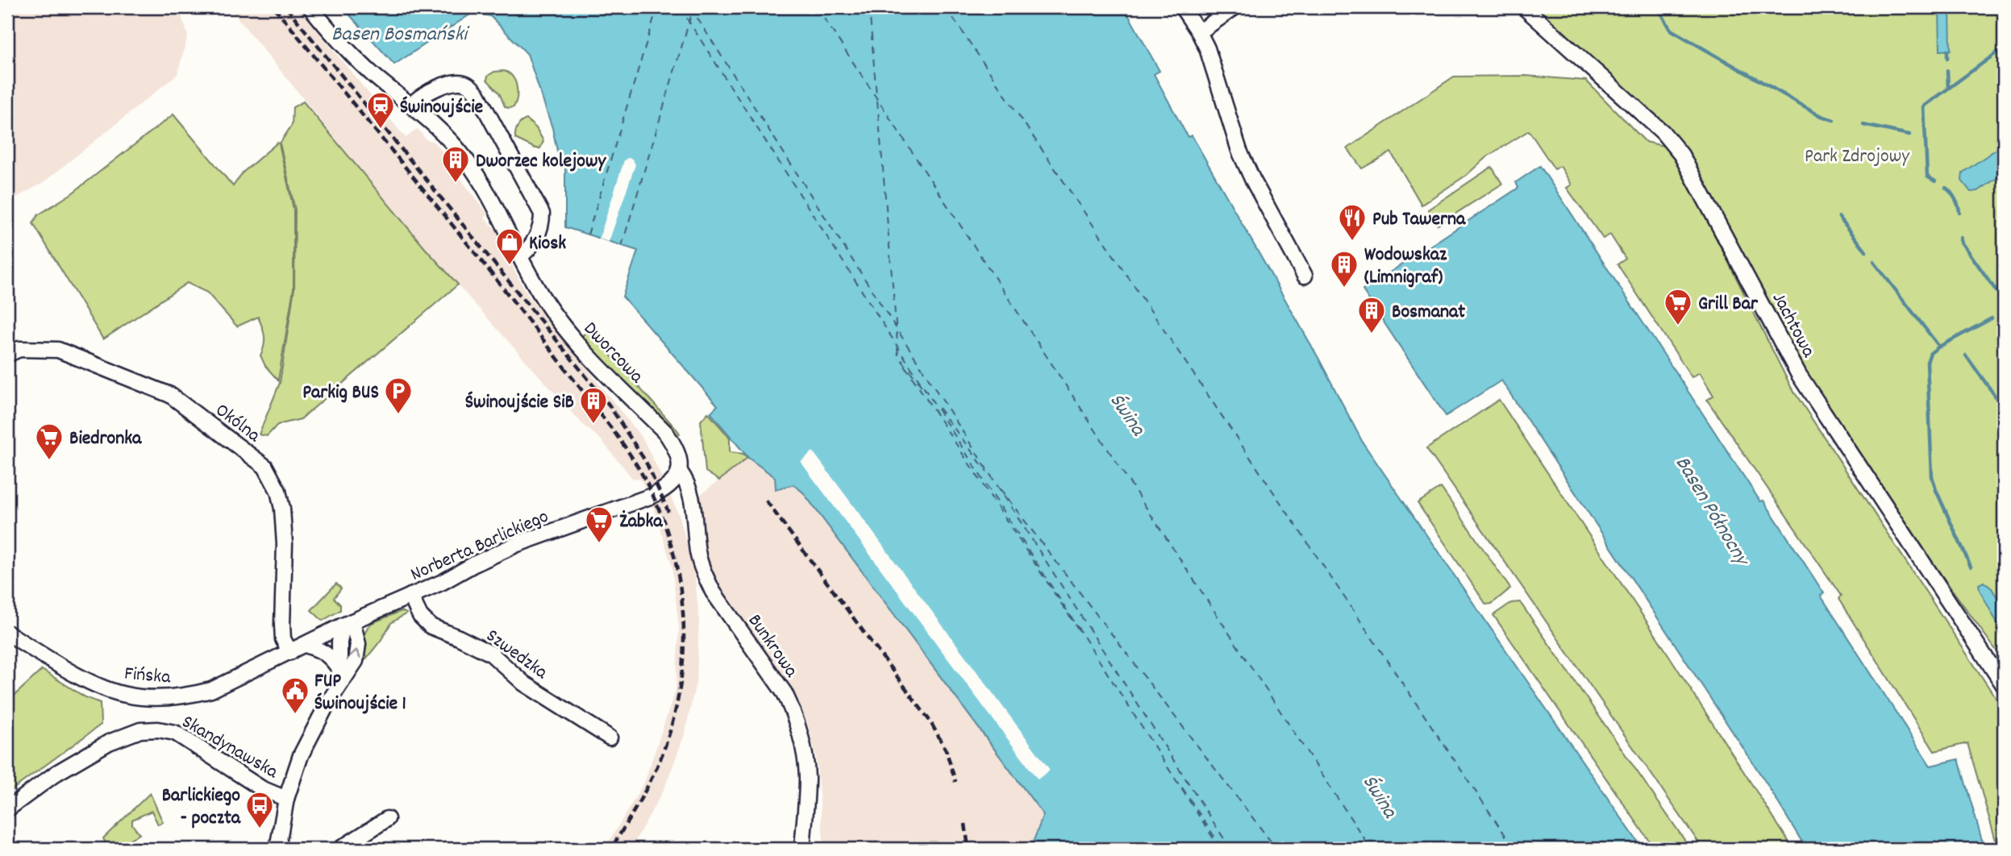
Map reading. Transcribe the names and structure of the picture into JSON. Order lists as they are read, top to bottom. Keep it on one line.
{"streets":{"street":["Jachtowa","Dworcowa","Okólna","Norberta Barlickiego","Bunkrowa","Szwedzka","Fińska","Skandynawska"]},"crossings":[["Dworcowa","Norberta Barlickiego"],["Dworcowa","Bunkrowa"],["Okólna","Norberta Barlickiego"],["Okólna","Fińska"],["Norberta Barlickiego","Bunkrowa"],["Norberta Barlickiego","Szwedzka"],["Norberta Barlickiego","Fińska"]],"water":["Basen Bosmański","Świna","Basen Północny"],"parks":["Park Zdrojowy"],"places":{"station":["Świnoujście"],"building":["Dworzec kolejowy","Wodowskaz (Limnigraf)","Bosmanat","Świnoujście SiB"],"restaurant":["Pub Tawerna"],"shop":["Kiosk"],"supermarket":["Grill Bar","Biedronka","Żabka"],"parking":["Parkig BUS"],"public building":["FUP Świnoujście 1"],"bus stop":["Barlickiego - poczta"]}}
